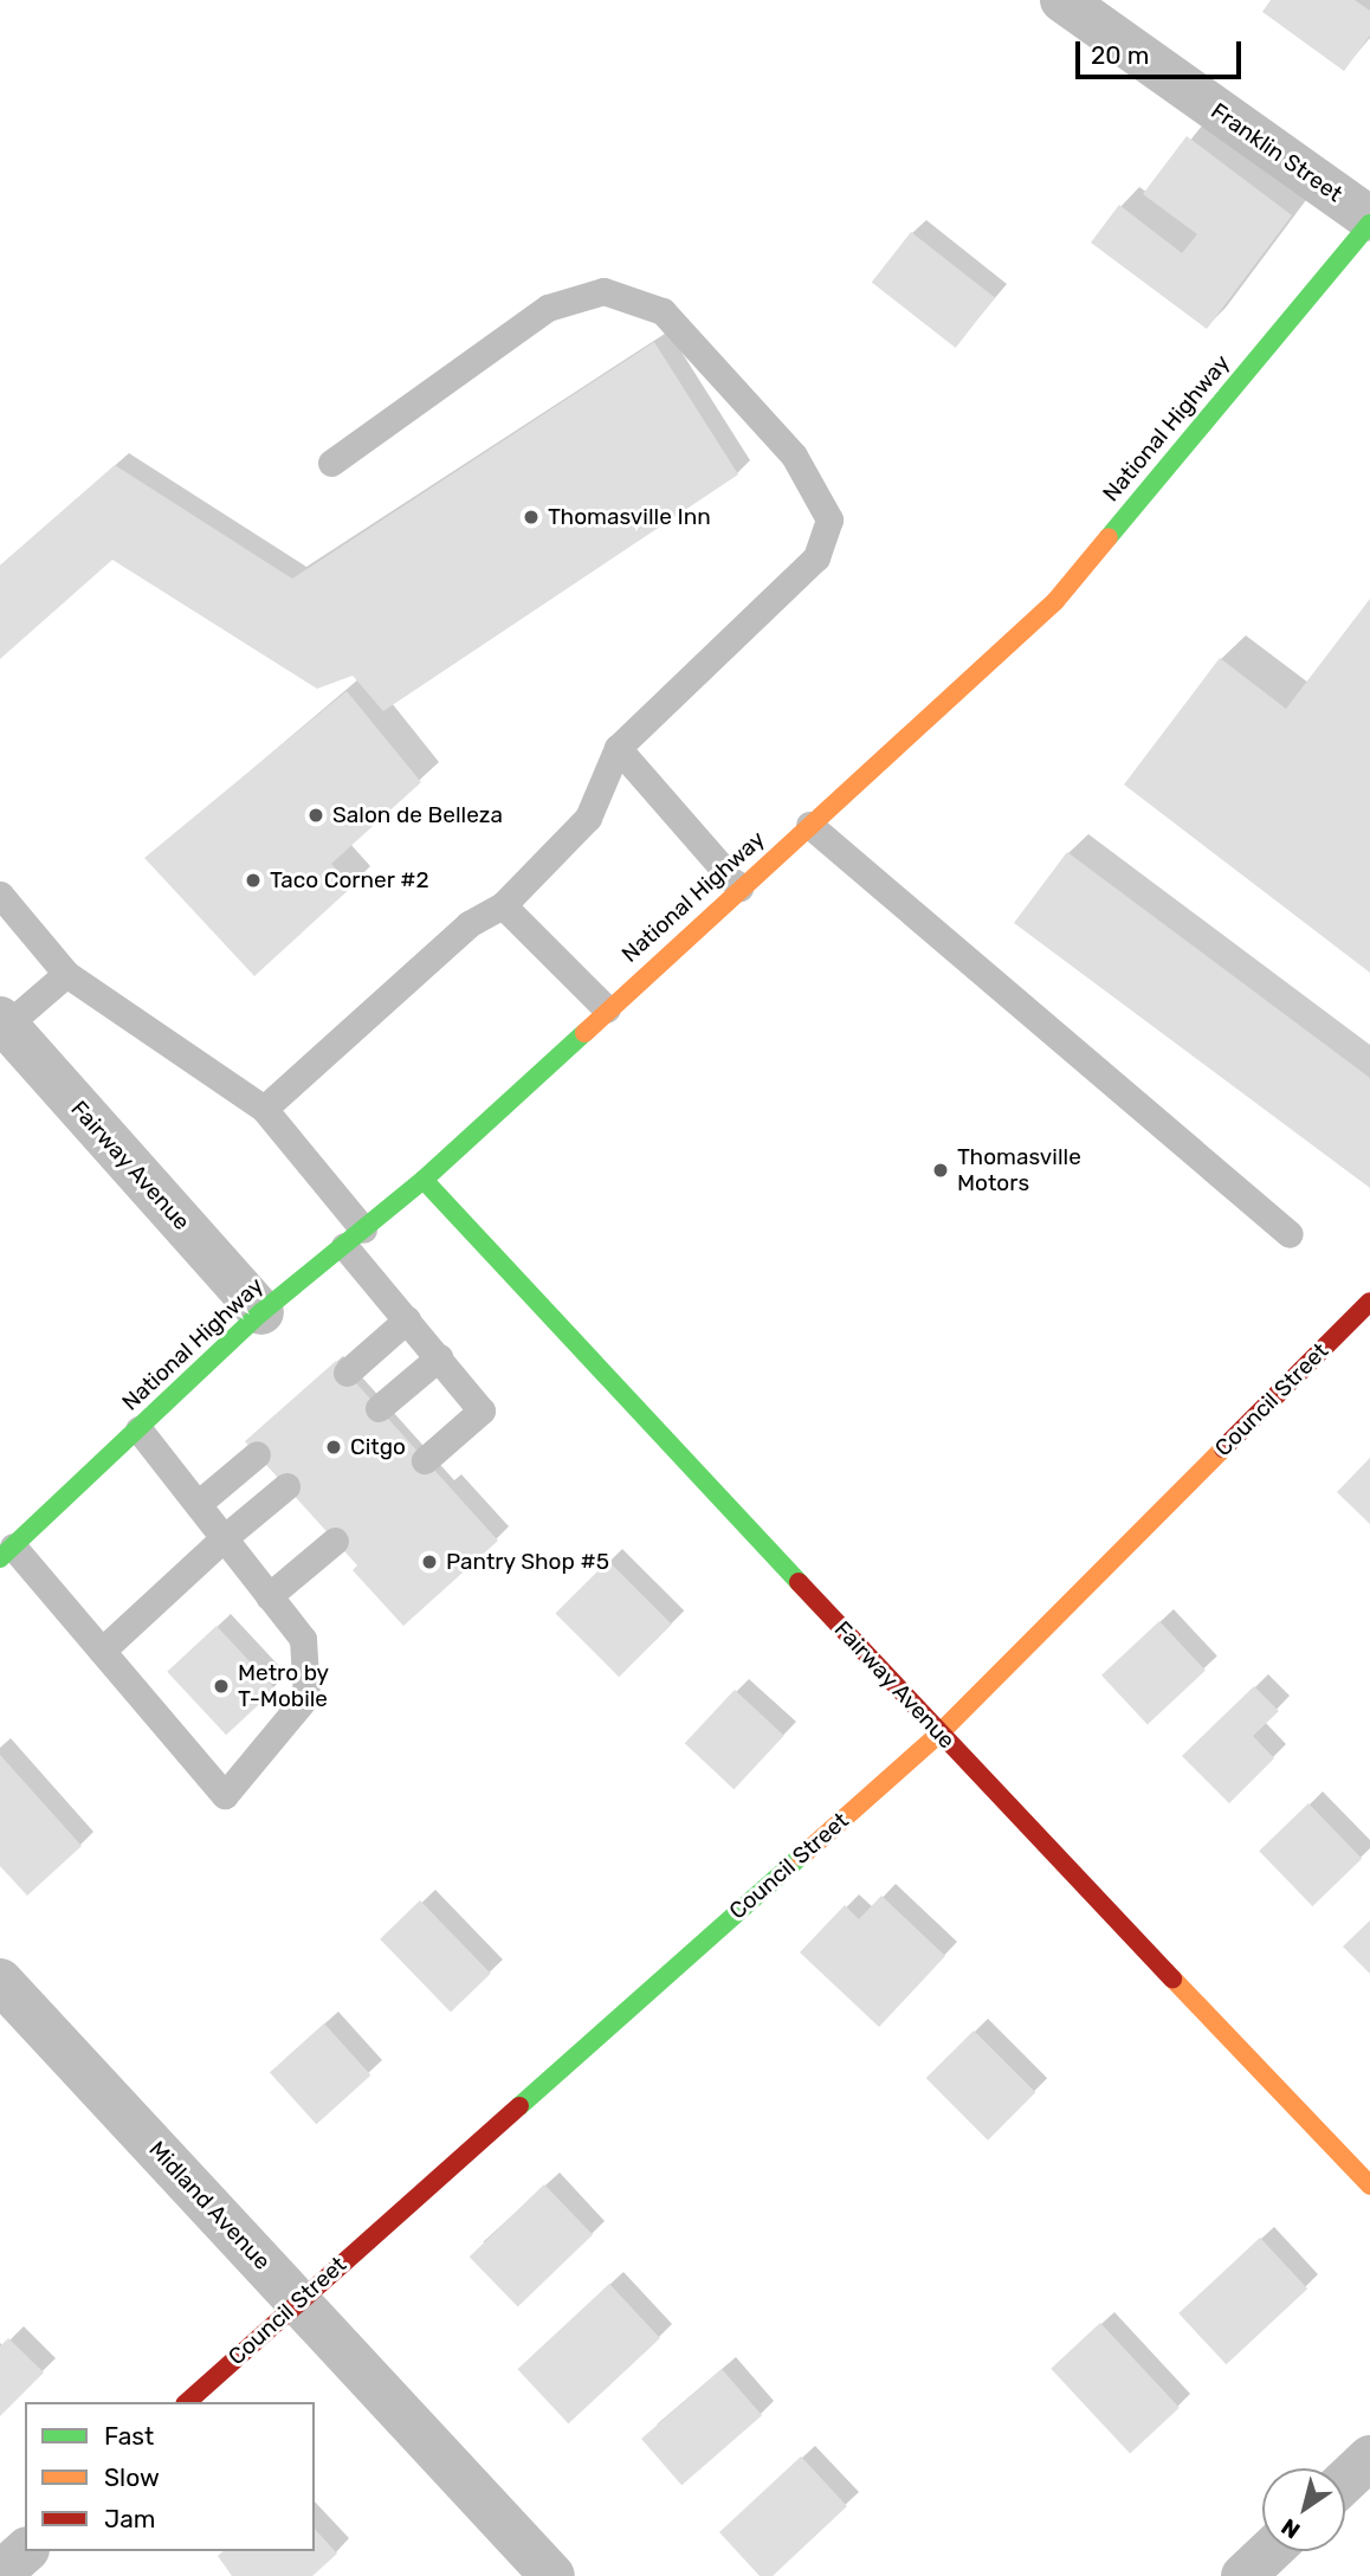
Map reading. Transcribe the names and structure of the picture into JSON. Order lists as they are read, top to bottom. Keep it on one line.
{"streets":{"street":["Franklin Street","National Highway","Fairway Avenue","Council Street","Midland Avenue"]},"crossings":[["Franklin Street","National Highway"],["National Highway","Fairway Avenue"],["Fairway Avenue","Council Street"],["Council Street","Midland Avenue"]],"places":["Thomasville Inn","Salon de Belleza","Taco Corner #2","Thomasville Motors","Citgo","Pantry Shop #5","Metro by T-Mobile"],"legend":["Fast","Slow","Jam"],"scale_bar":"20 m","north":"bottom left"}
